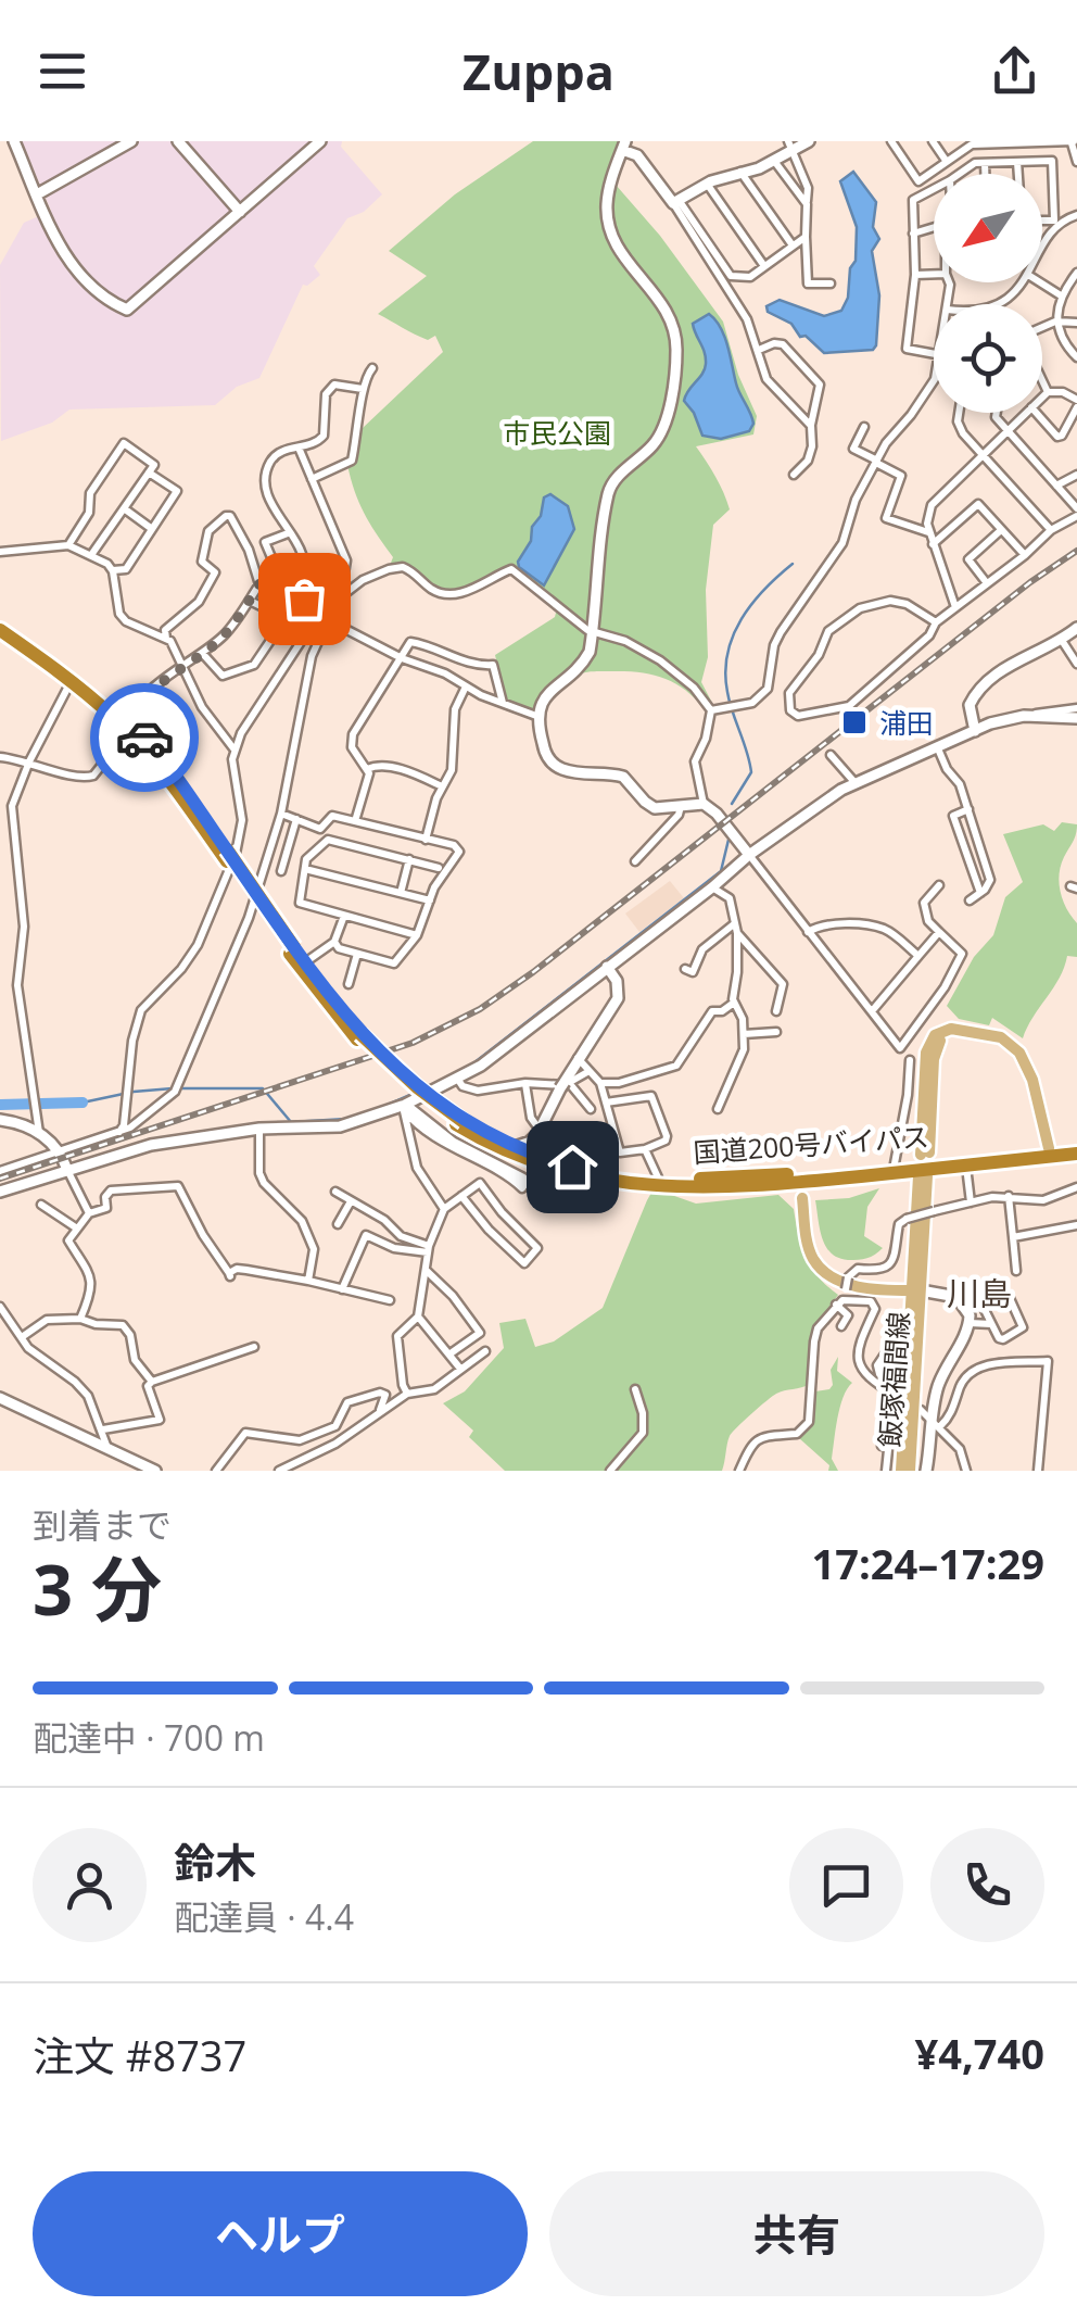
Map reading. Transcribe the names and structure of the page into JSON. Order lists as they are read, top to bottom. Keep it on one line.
{"streets":{"highway":["国道200号バイパス"],"main road":["飯塚福間線"]},"districts":["川島"],"parks":["市民公園"],"places":{"transit":["浦田"]},"north":"bottom left","page":{"header":"Zuppa","heading":["3 分","到着まで","17:24–17:29"],"panel":["鈴木","配達員 · 4.4","注文 #8737","¥4,740"],"bar":"配達中 · 700 m","buttons":["ヘルプ","共有"]}}
